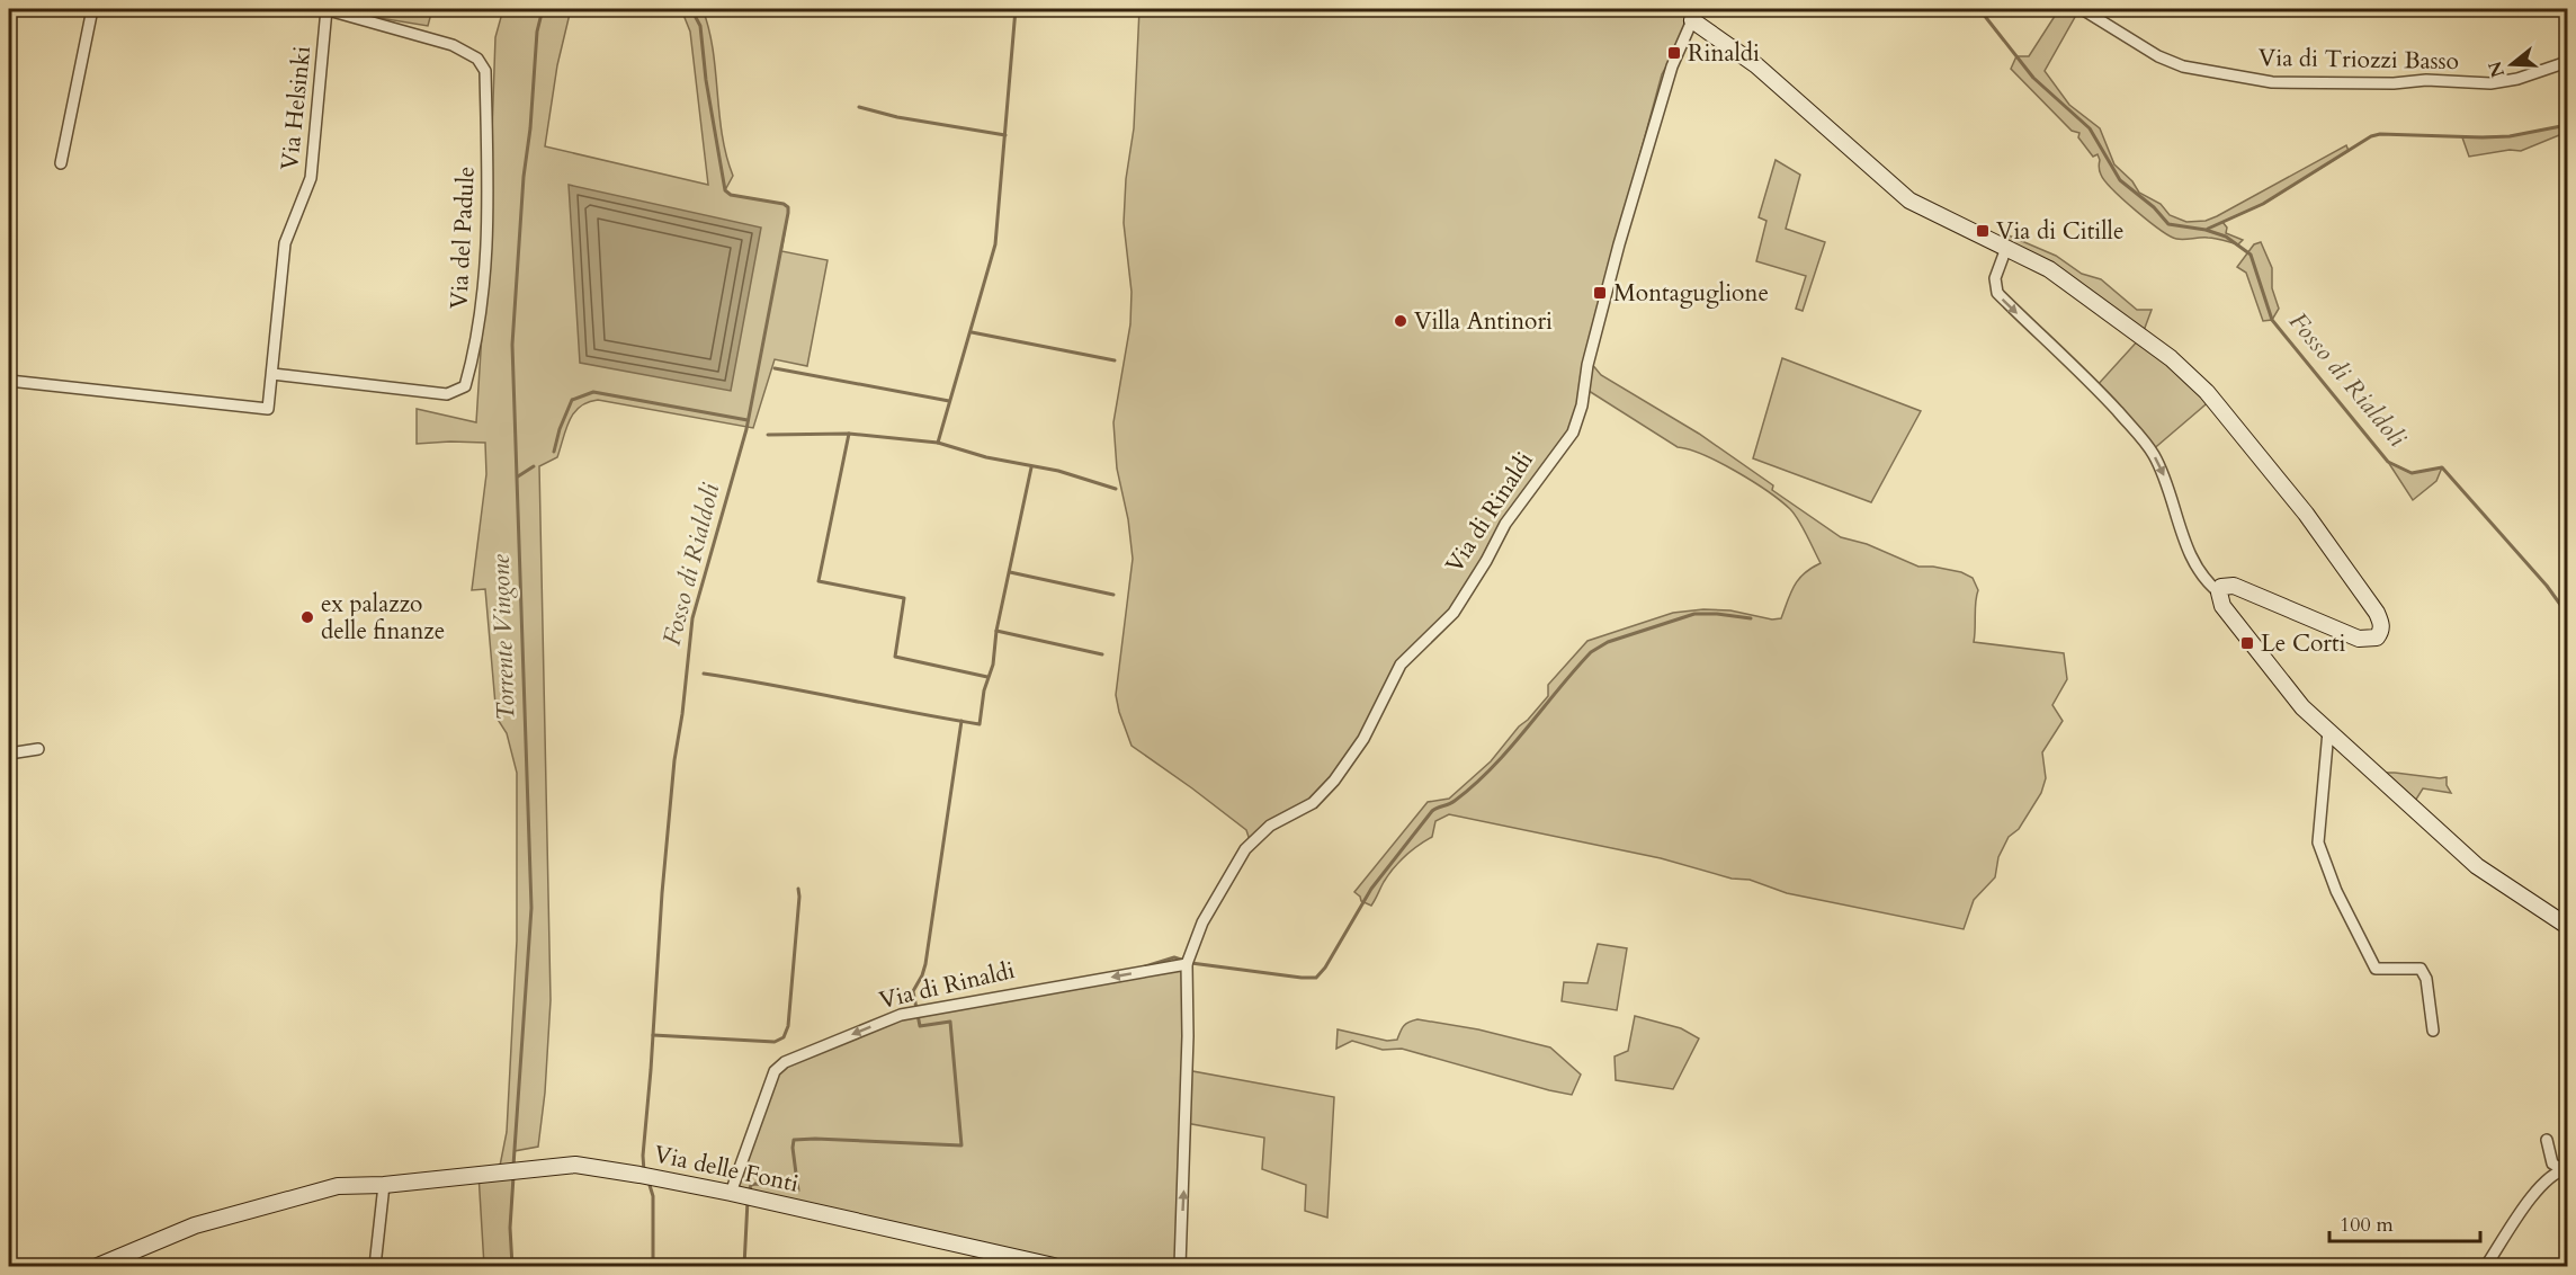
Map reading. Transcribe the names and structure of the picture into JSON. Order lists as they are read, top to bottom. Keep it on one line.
{"streets":{"street":["Via di Triozzi Basso","Via Helsinki","Via del Padule","Via di Rinaldi","Via delle Fonti"]},"crossings":[["Via Helsinki","Via del Padule"],["Via di Rinaldi","Via delle Fonti"]],"water":["Fosso di Rialdoli","Torrente Vingone"],"places":{"transit":["Rinaldi","Via di Citille","Montaguglione","Le Corti"],"other":["Villa Antinori","ex palazzo delle finanze"]},"scale_bar":"100 m","north":"left"}
